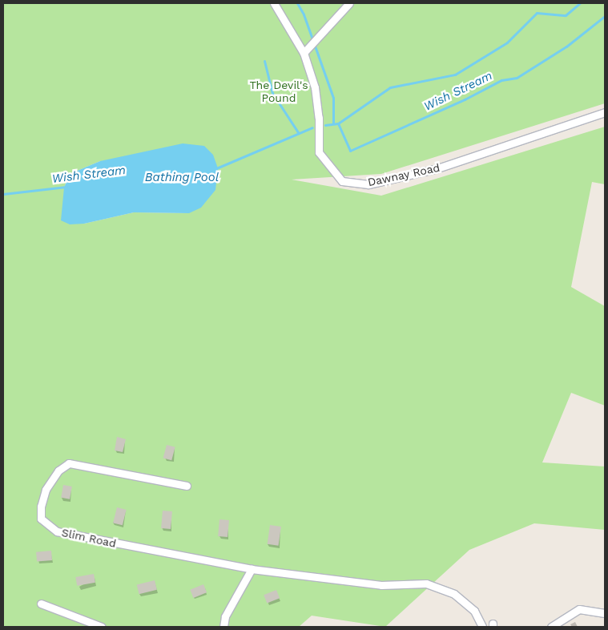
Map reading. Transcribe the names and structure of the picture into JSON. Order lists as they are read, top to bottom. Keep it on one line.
{"streets":{"street":["Dawnay Road","Slim Road"]},"water":["Wish Stream","Bathing Pool"],"parks":["The Devil's Pound"]}
